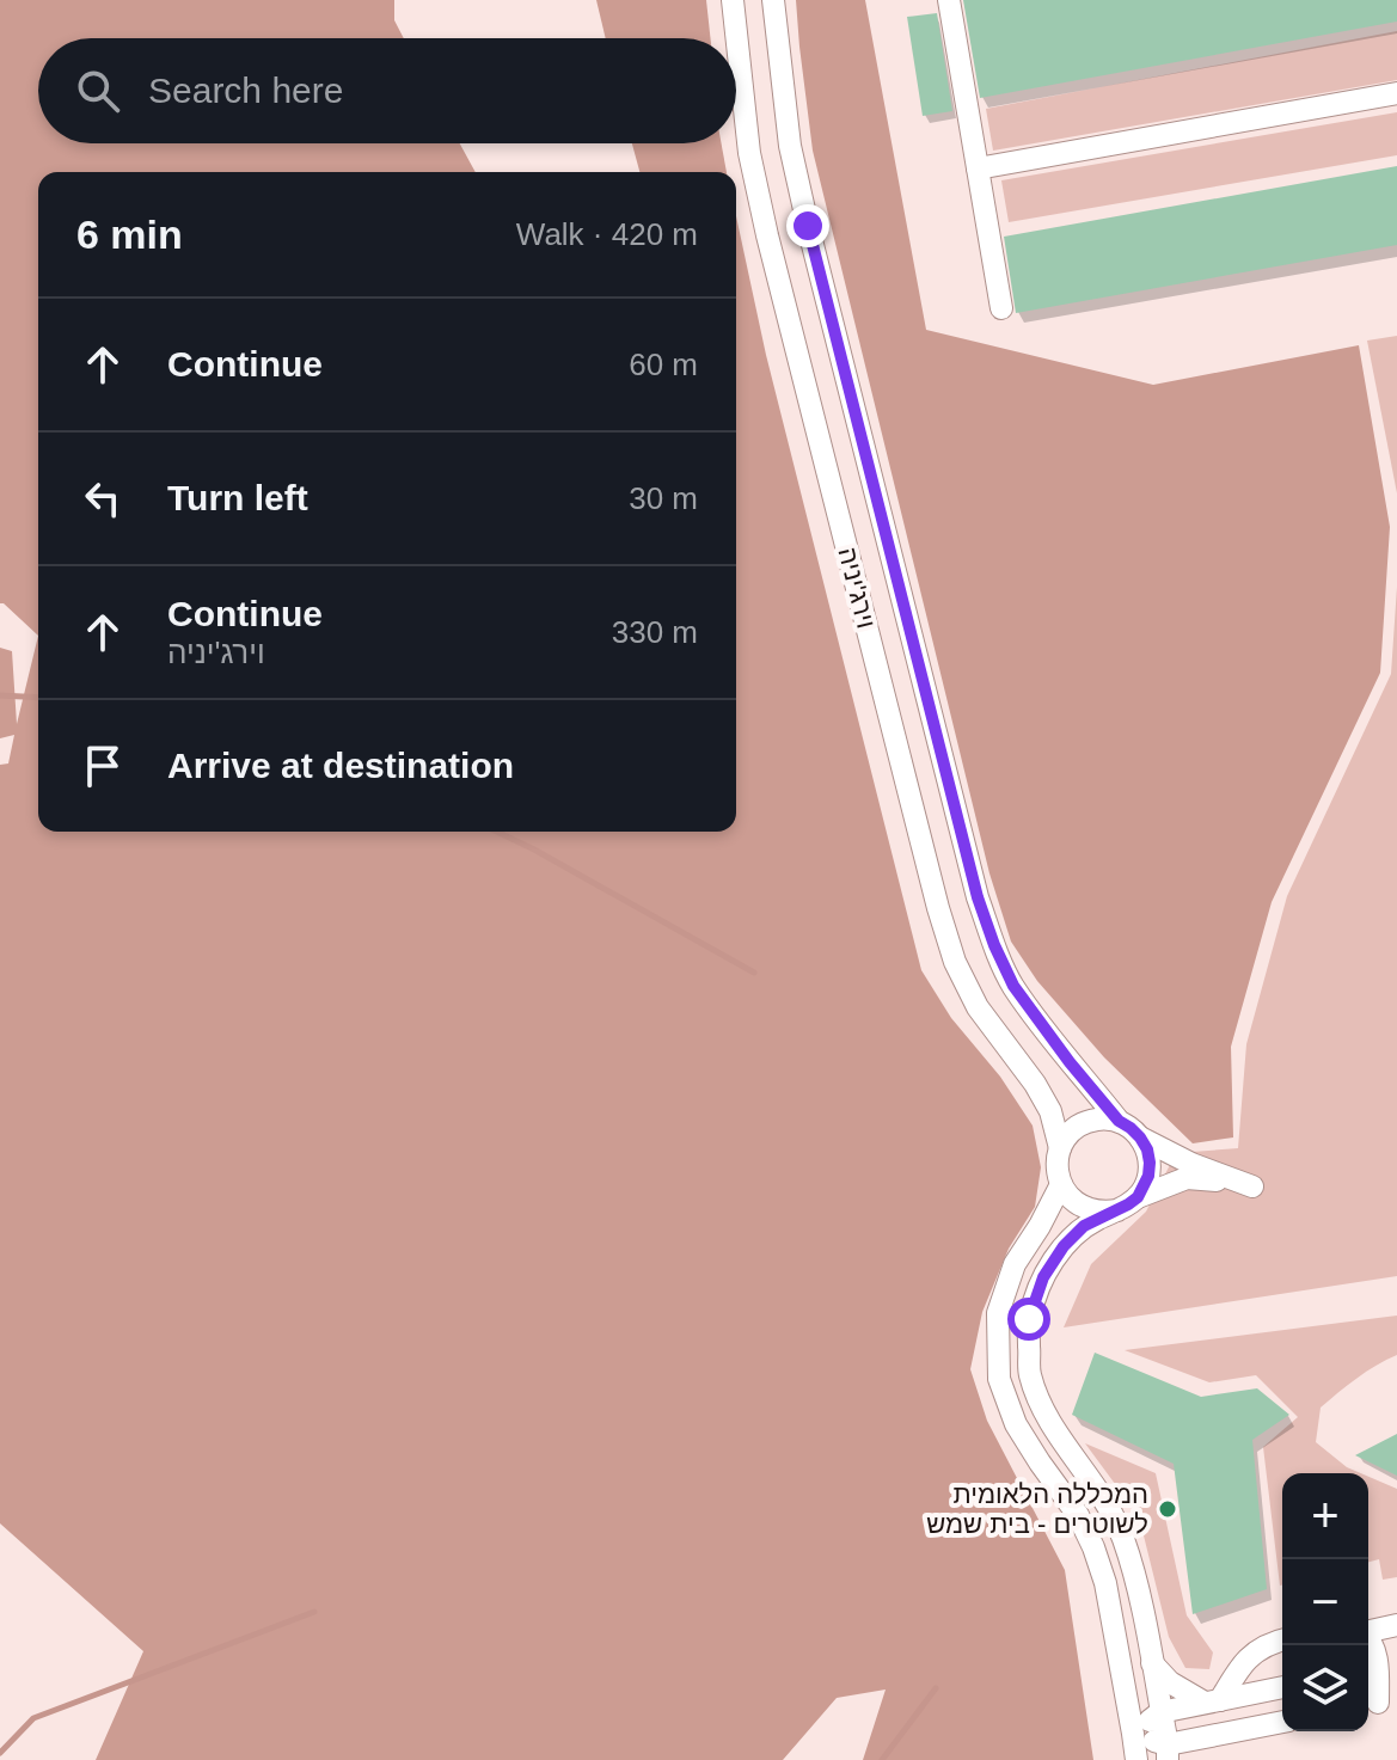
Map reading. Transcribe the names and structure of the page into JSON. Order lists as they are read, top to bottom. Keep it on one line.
{"streets":{"street":["וירג'יניה"]},"places":["המכללה הלאומית לשוטרים - בית שמש"],"page":{"search":"Search here","heading":["6 min","Walk · 420 m"],"list":[["Continue","60 m"],["Turn left","30 m"],["Continue","וירג'יניה","330 m"],"Arrive at destination"],"map_buttons":["+","−"]}}
